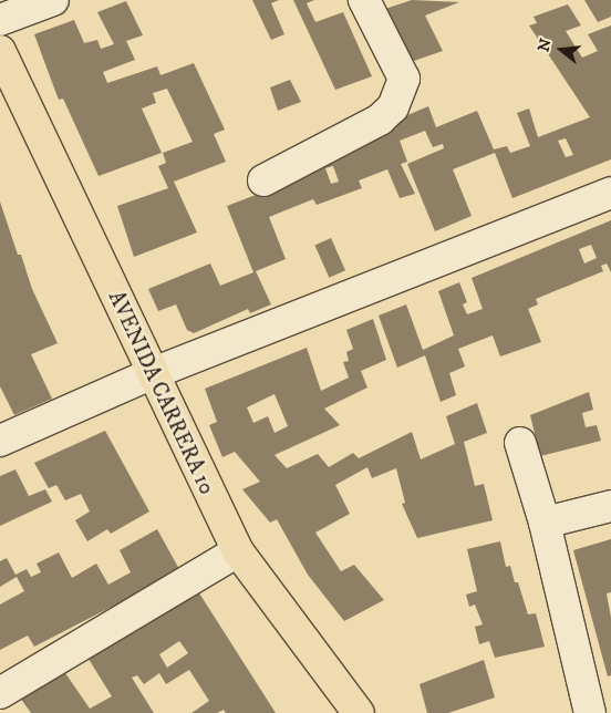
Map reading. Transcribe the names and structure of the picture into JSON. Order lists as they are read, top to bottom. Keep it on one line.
{"streets":{"main road":["AVENIDA CARRERA 10"]},"north":"left"}
